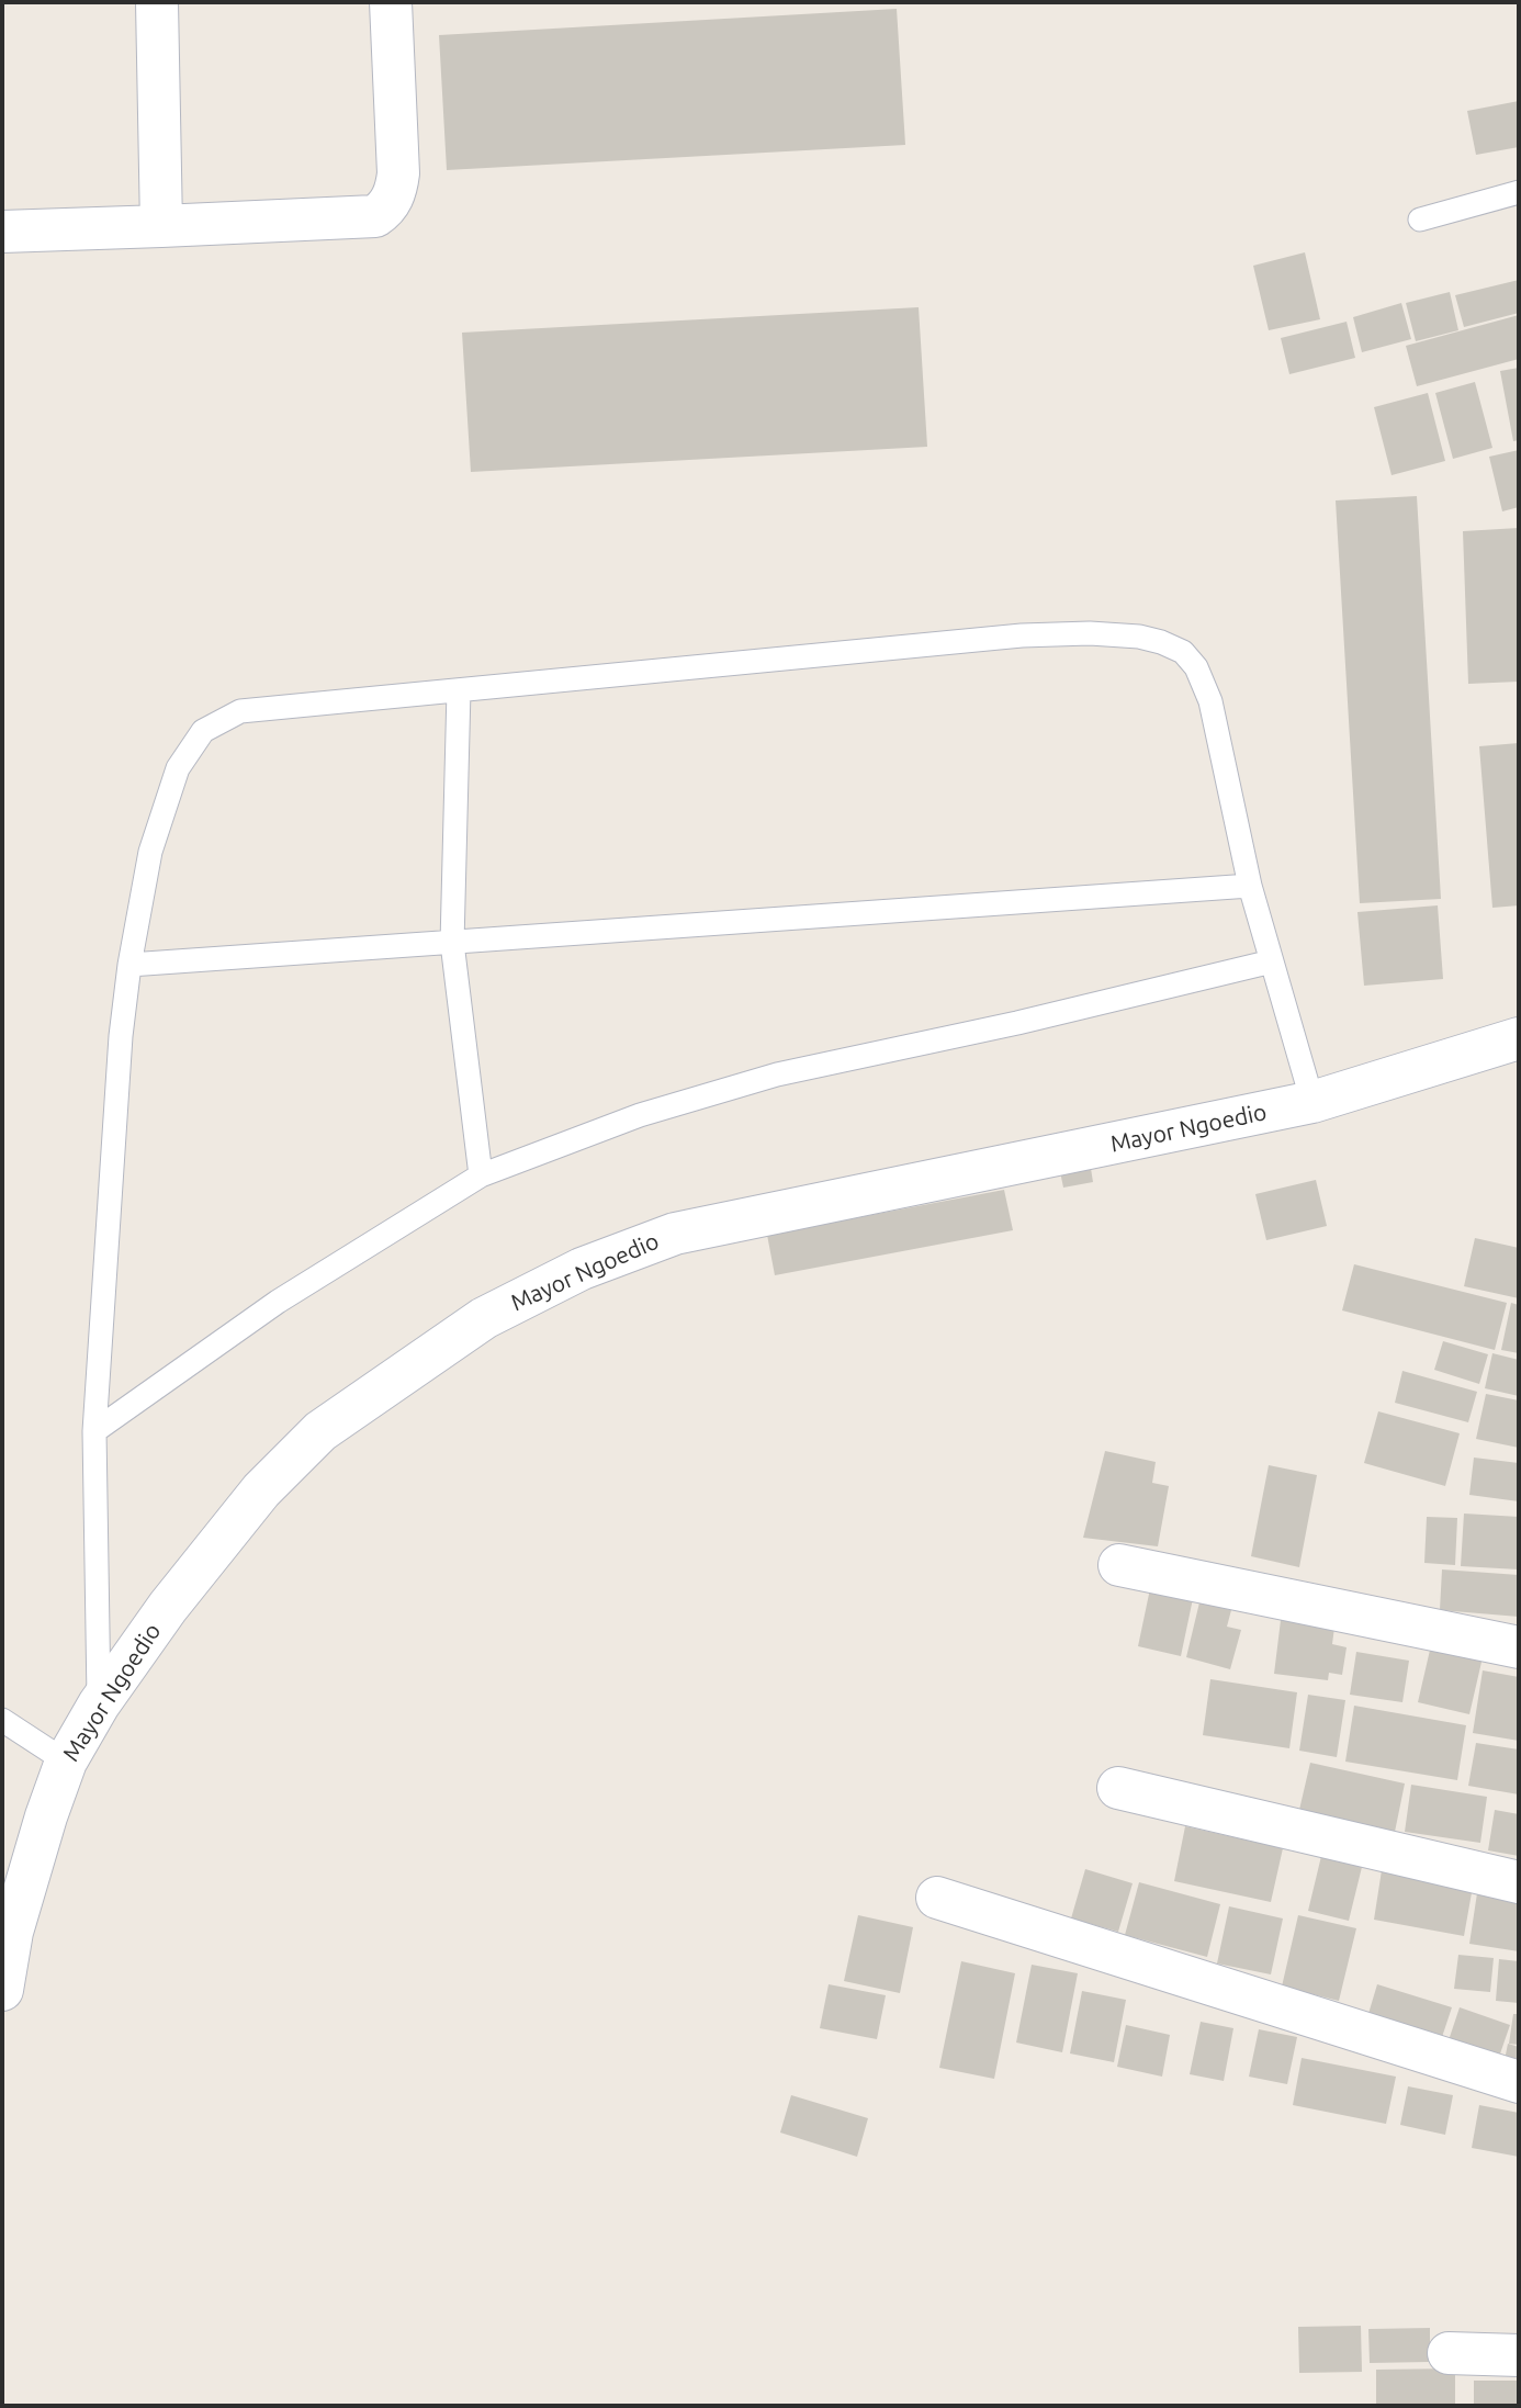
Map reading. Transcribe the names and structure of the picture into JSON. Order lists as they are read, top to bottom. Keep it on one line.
{"streets":{"street":["Mayor Ngoedio"]}}
